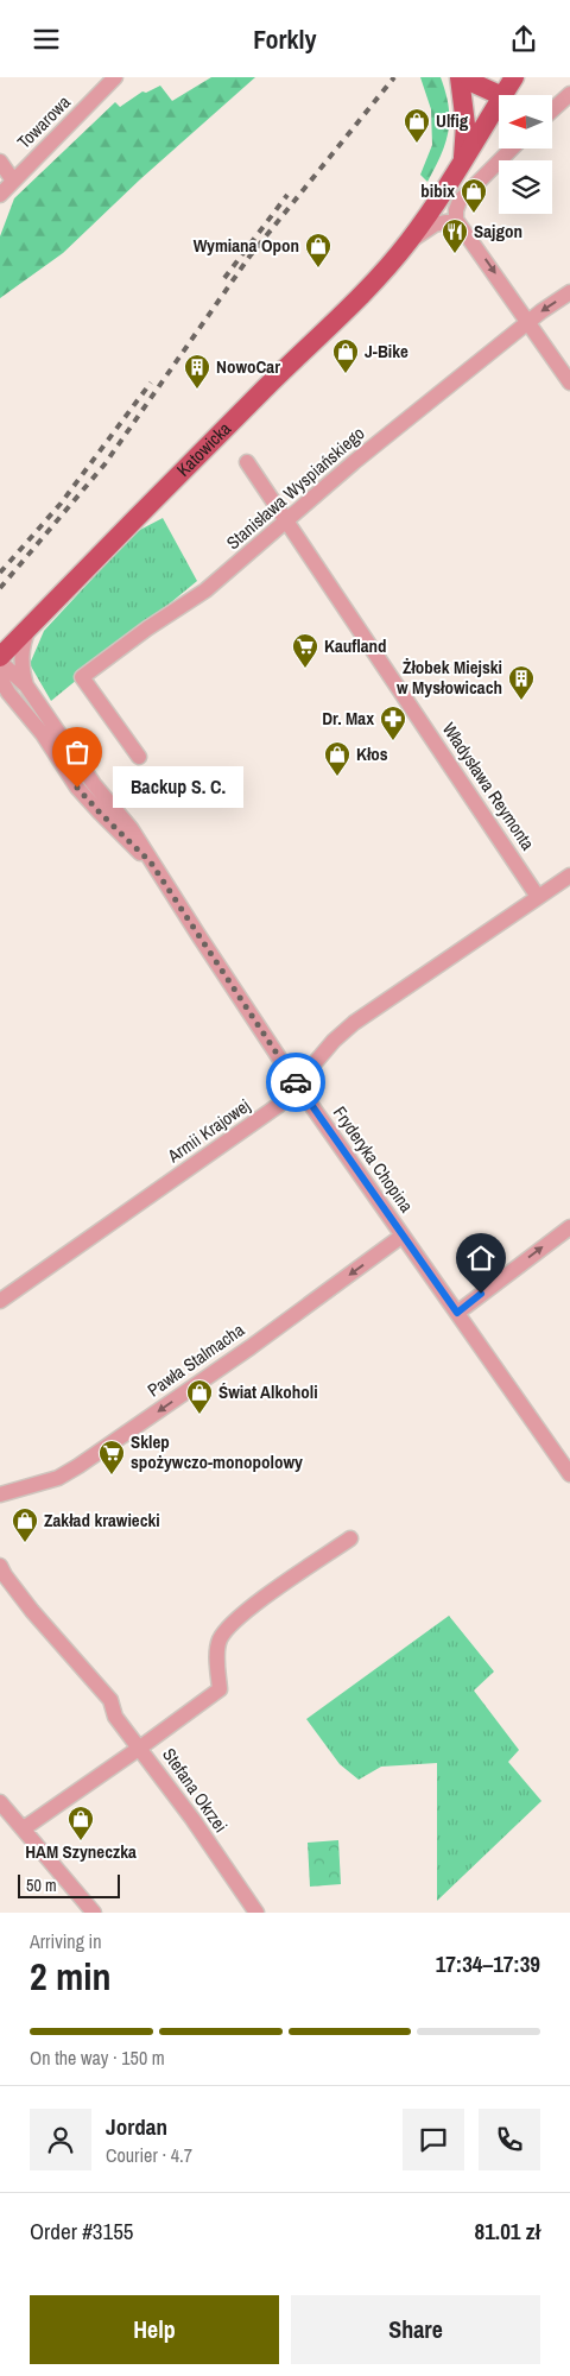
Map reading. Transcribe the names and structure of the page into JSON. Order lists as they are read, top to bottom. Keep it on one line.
{"streets":{"main road":["Katowicka"],"street":["Towarowa","Stanisława Wyspiańskiego","Władysława Reymonta","Armii Krajowej","Fryderyka Chopina","Pawła Stalmacha","Stefana Okrzei"]},"crossings":[["Katowicka","Fryderyka Chopina"],["Stanisława Wyspiańskiego","Władysława Reymonta"],["Władysława Reymonta","Armii Krajowej"],["Armii Krajowej","Fryderyka Chopina"],["Fryderyka Chopina","Pawła Stalmacha"]],"one_way":["Pawła Stalmacha"],"places":{"shop":["Ulfig","bibix","Wymiana Opon","J-Bike","Kłos","Świat Alkoholi","Zakład krawiecki","HAM Szyneczka"],"restaurant":["Sajgon"],"building":["NowoCar","Żłobek Miejski w Mysłowicach"],"supermarket":["Kaufland","Sklep spożywczo-monopolowy"],"pharmacy":["Dr. Max"],"other":["Backup S. C."]},"scale_bar":"50 m","north":"left","page":{"header":"Forkly","bubble":"Backup S. C.","scale":"50 m","heading":["2 min","Arriving in","17:34–17:39"],"panel":["Jordan","Courier · 4.7","Order #3155","81.01 zł"],"bar":"On the way · 150 m","buttons":["Help","Share"]}}
